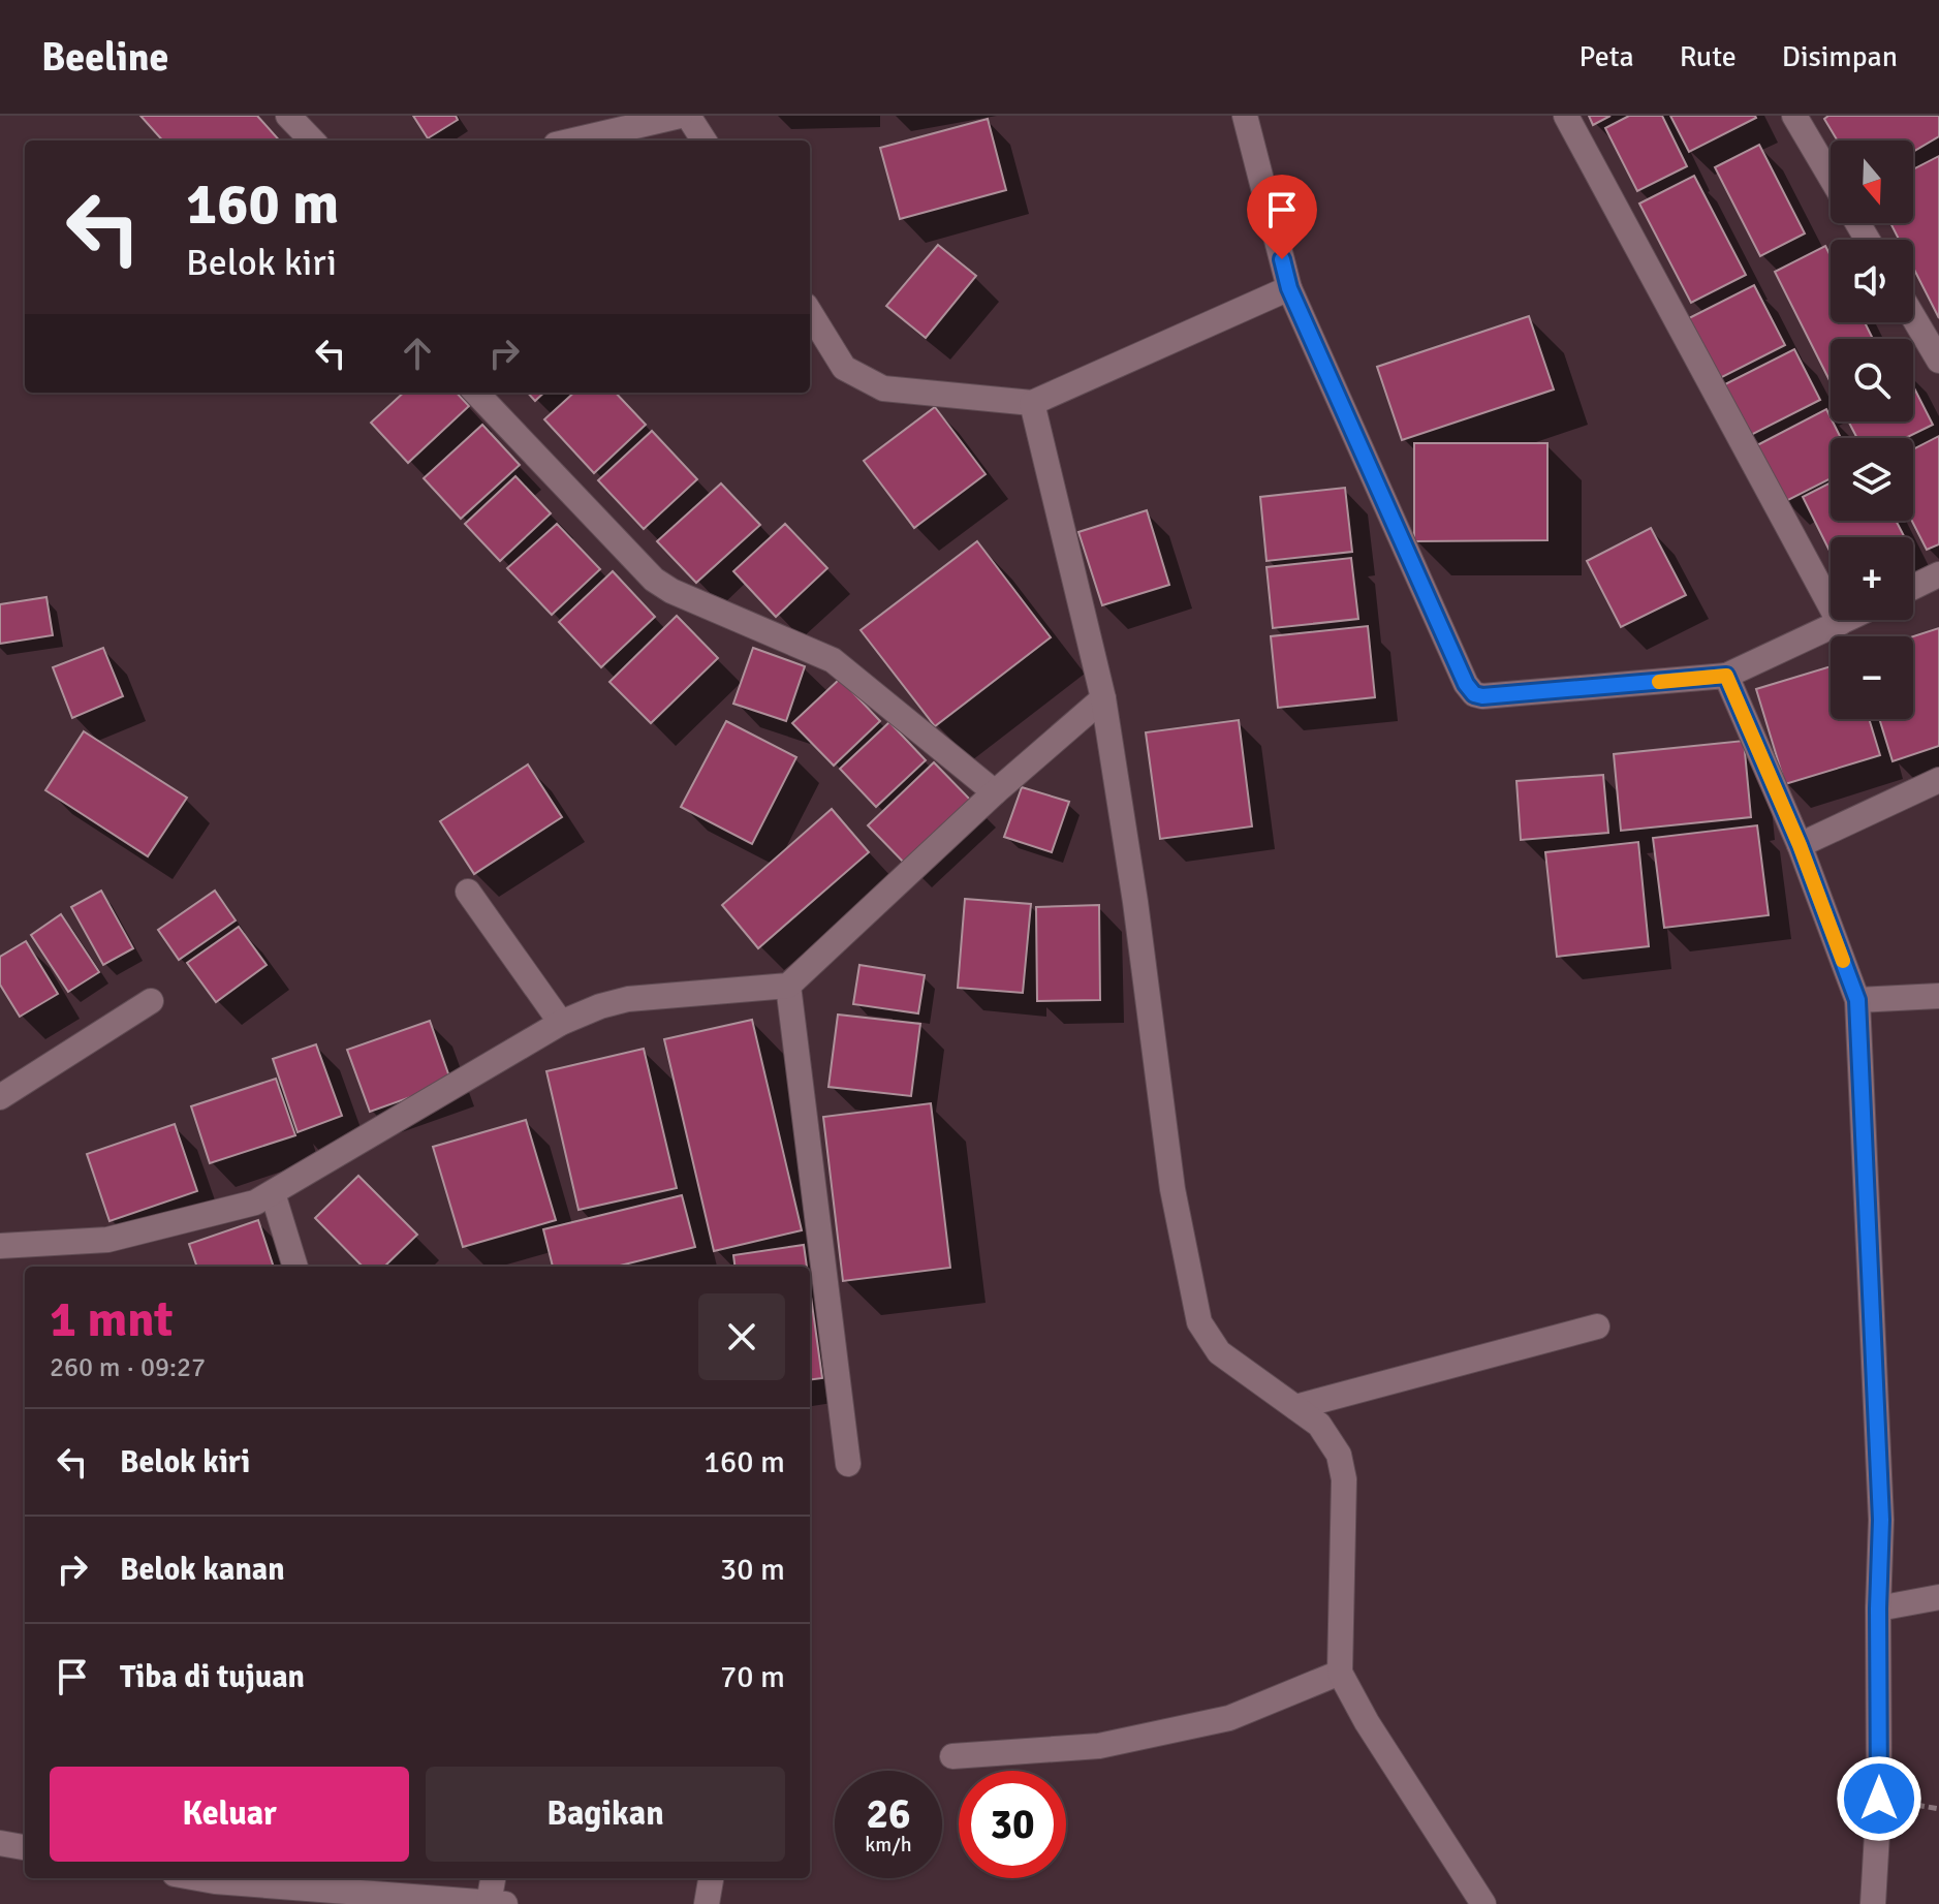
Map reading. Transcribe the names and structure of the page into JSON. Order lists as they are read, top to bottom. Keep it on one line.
{"north":"bottom","page":{"header":"Beeline","nav":["Peta","Rute","Disimpan"],"map_buttons":["+","−"],"turn":["160 m","Belok kiri"],"heading":["1 mnt","260 m · 09:27"],"list":[{"name":"Belok kiri","value":"160 m"},{"name":"Belok kanan","value":"30 m"},{"name":"Tiba di tujuan","value":"70 m"}],"buttons":["Keluar","Bagikan"],"speed":"26 km/h","limit":"30"}}
